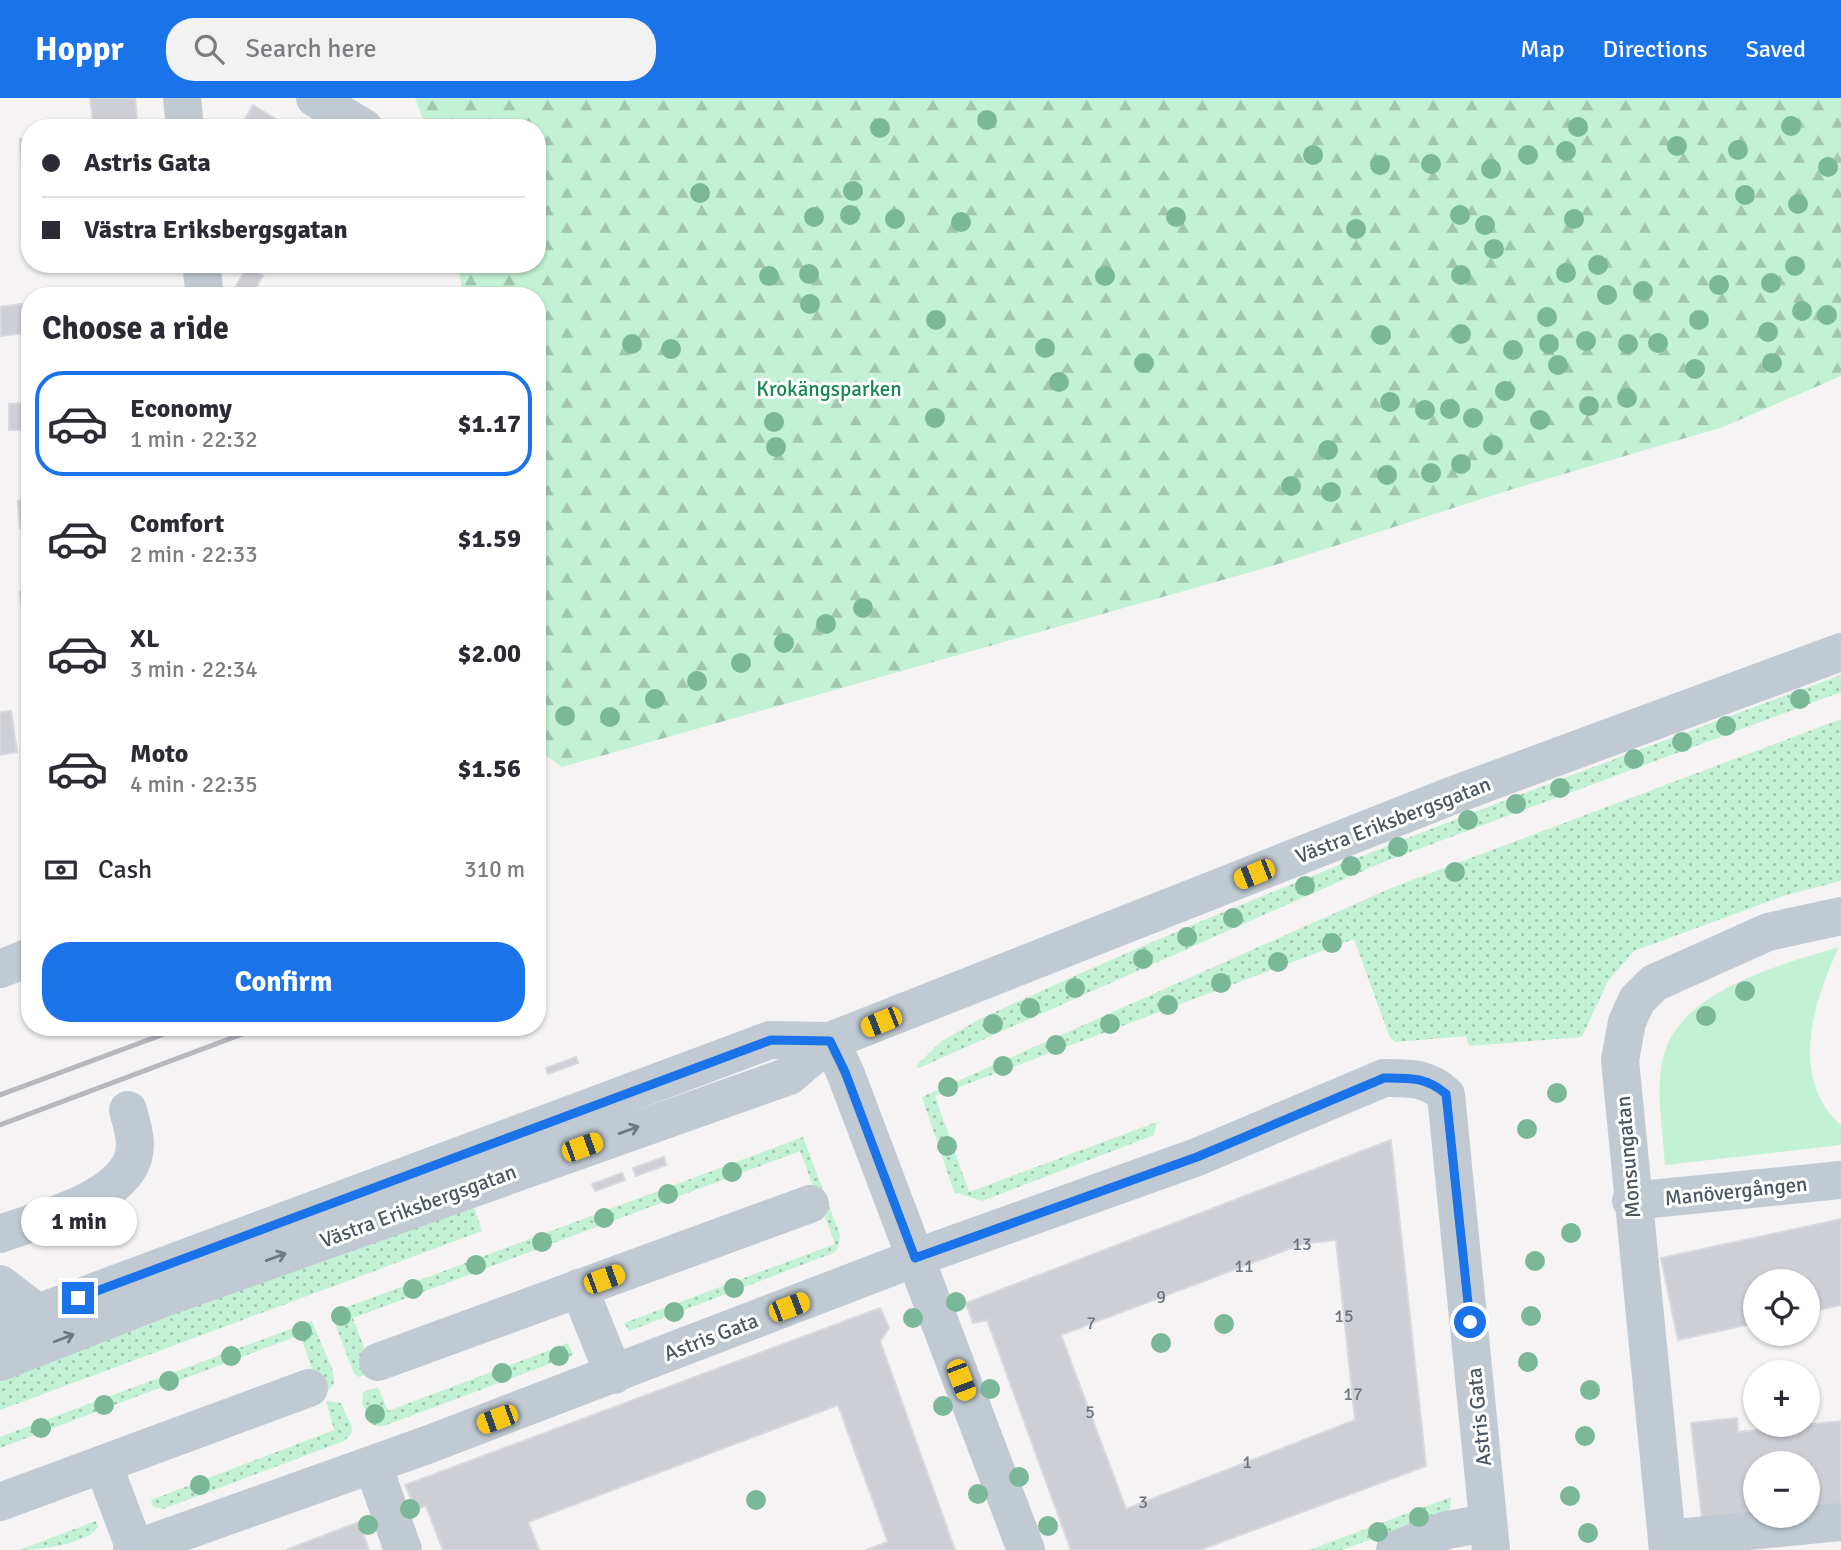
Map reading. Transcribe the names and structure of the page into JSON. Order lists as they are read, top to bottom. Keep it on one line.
{"streets":{"street":["Västra Eriksbergsgatan","Monsungatan","Manövergången","Astris Gata"]},"crossings":[["Monsungatan","Manövergången"]],"parks":["Krokängsparken"],"house_numbers":["13","11","9","15","7","17","5","1","3"],"page":{"header":"Hoppr","search":"Search here","nav":["Map","Directions","Saved"],"banner":["Astris Gata","Västra Eriksbergsgatan"],"heading":"Choose a ride","list":[{"name":"Economy","note":"1 min · 22:32","value":"$1.17"},{"name":"Comfort","note":"2 min · 22:33","value":"$1.59"},{"name":"XL","note":"3 min · 22:34","value":"$2.00"},{"name":"Moto","note":"4 min · 22:35","value":"$1.56"}],"pay":["Cash","310 m"],"buttons":"Confirm","bubble":"1 min","map_buttons":["+","−"]}}
